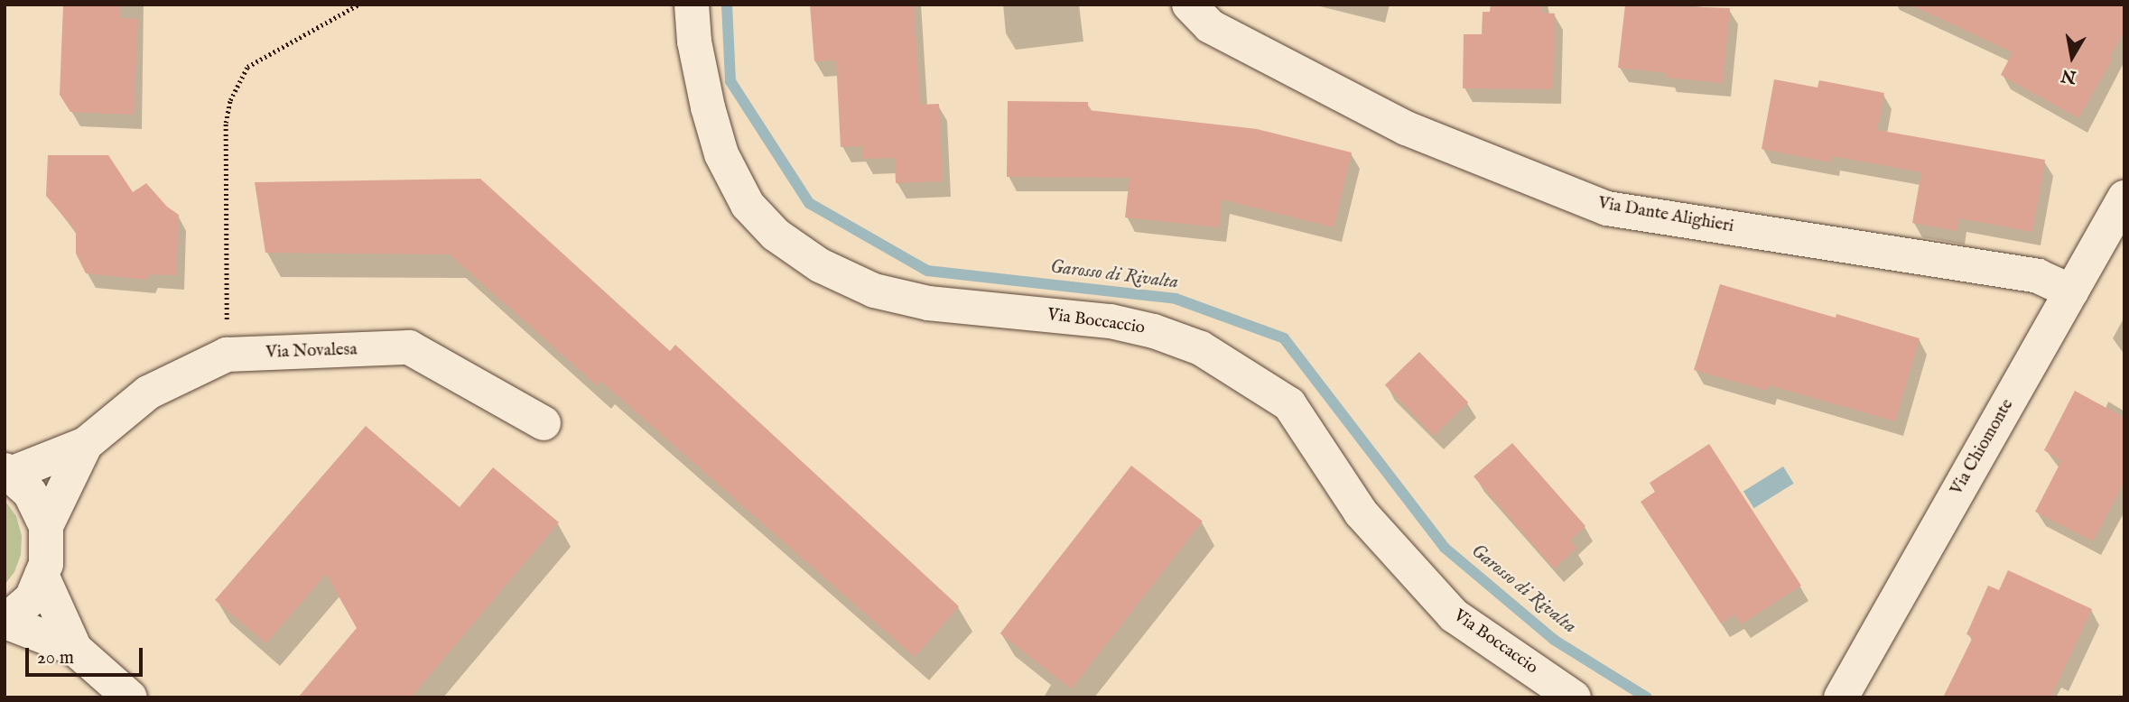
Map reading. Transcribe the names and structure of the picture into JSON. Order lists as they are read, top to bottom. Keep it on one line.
{"streets":{"street":["Via Dante Alighieri","Via Boccaccio","Via Novalesa","Via Chiomonte"]},"crossings":[["Via Dante Alighieri","Via Chiomonte"]],"water":["Garosso di Rivalta"],"scale_bar":"20 m","north":"bottom"}
